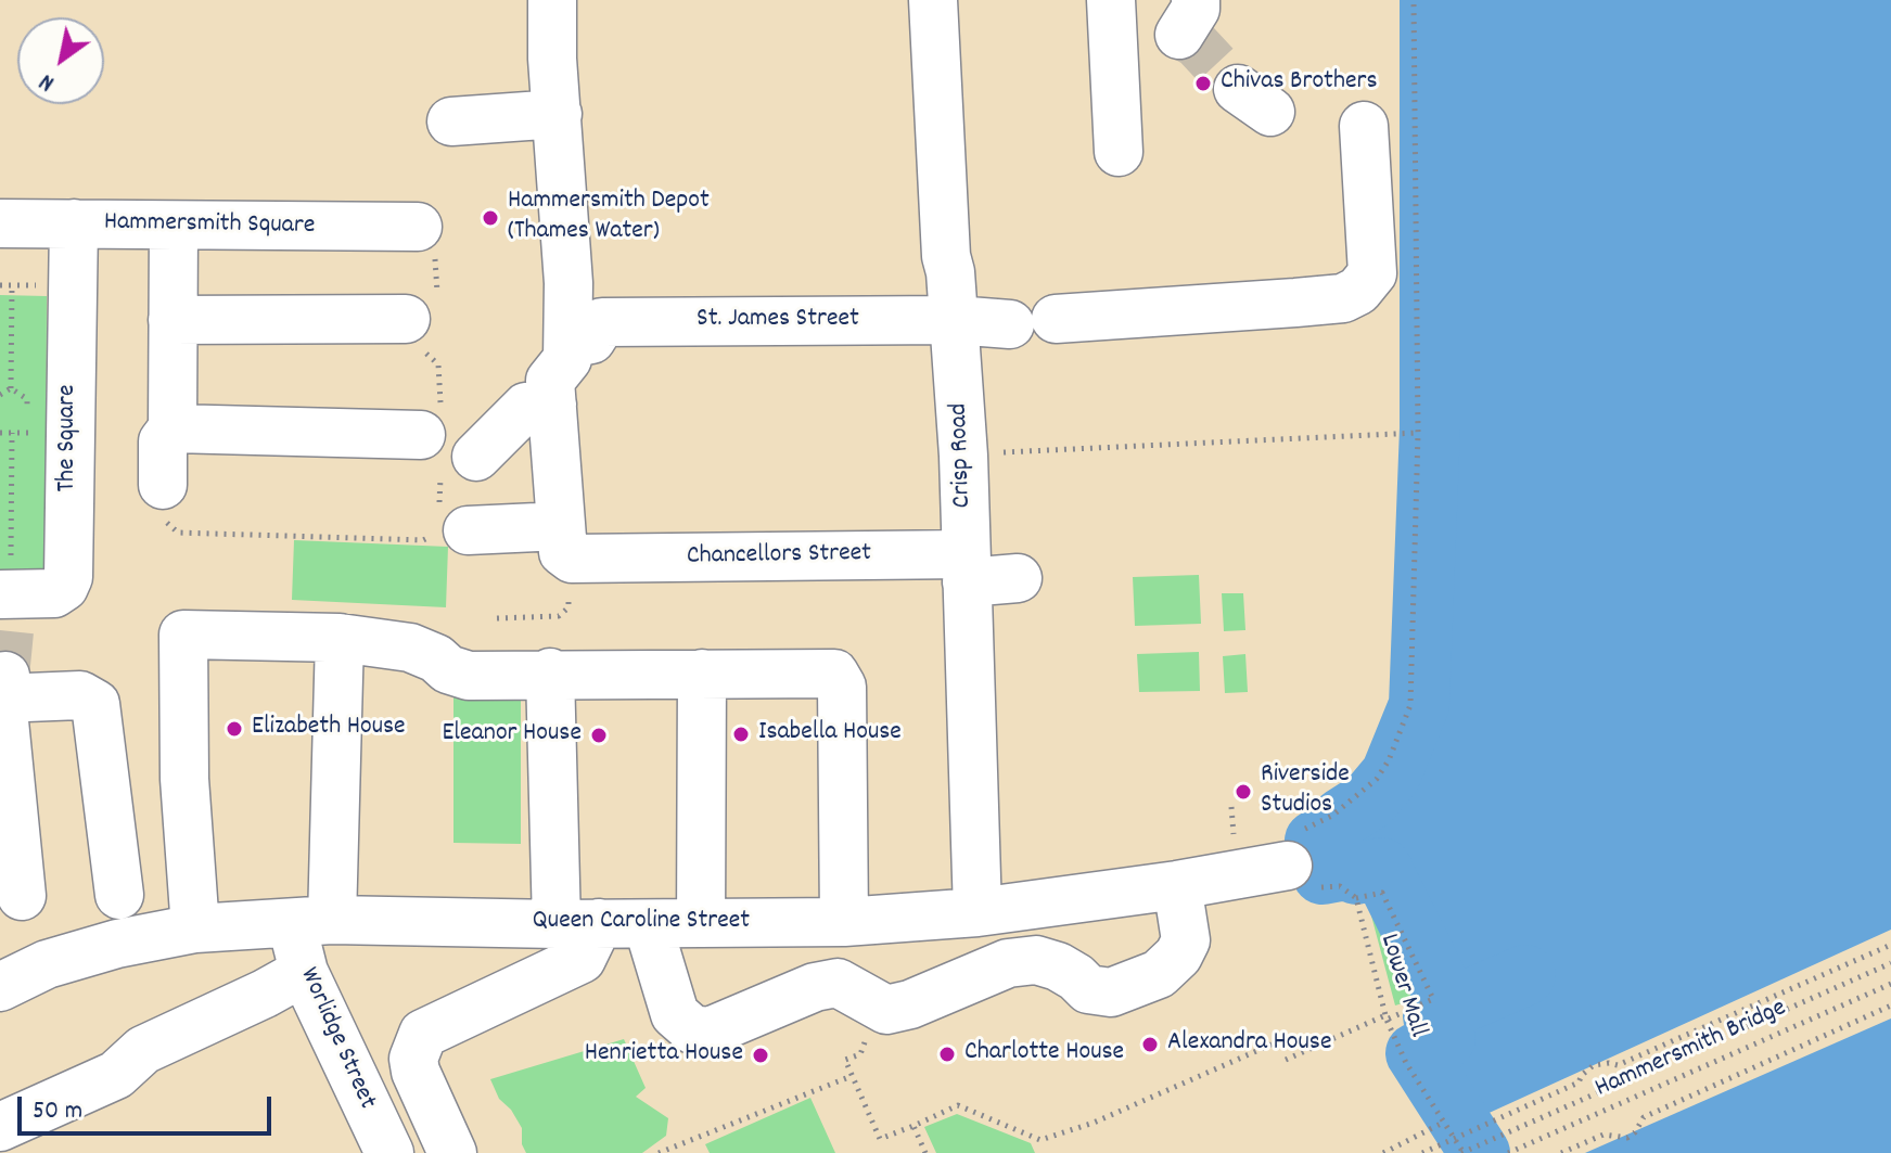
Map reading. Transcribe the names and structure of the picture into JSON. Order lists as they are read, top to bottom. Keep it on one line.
{"streets":{"street":["Hammersmith Square","St. James Street","The Square","Crisp Road","Chancellors Street","Queen Caroline Street","Worlidge Street"],"path":["Lower Mall","Hammersmith Bridge"]},"crossings":[["Hammersmith Square","The Square"],["St. James Street","Crisp Road"],["Crisp Road","Chancellors Street"],["Crisp Road","Queen Caroline Street"],["Queen Caroline Street","Worlidge Street"]],"places":["Chivas Brothers","Hammersmith Depot (Thames Water)","Elizabeth House","Isabella House","Eleanor House","Riverside Studios","Alexandra House","Charlotte House","Henrietta House"],"scale_bar":"50 m","north":"bottom left"}
